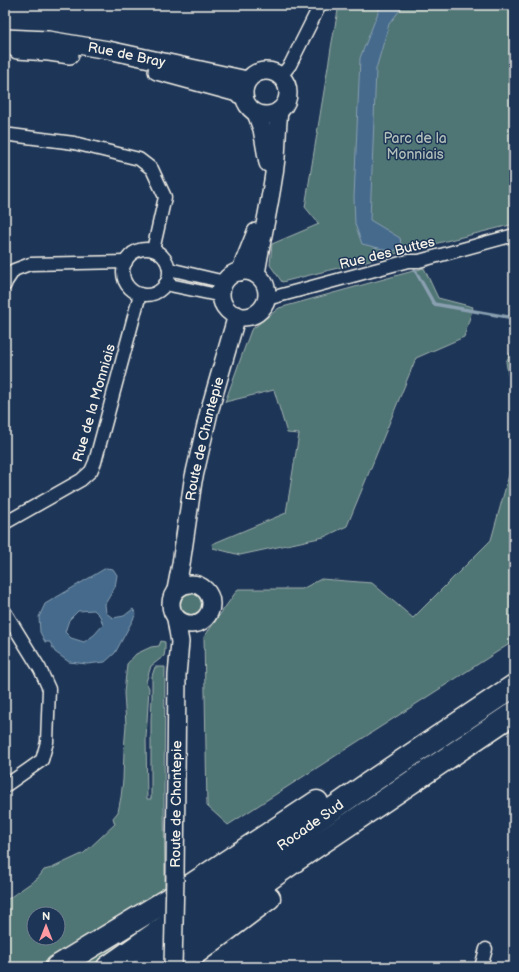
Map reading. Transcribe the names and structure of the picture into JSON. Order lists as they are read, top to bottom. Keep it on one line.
{"streets":{"highway":["Rocade Sud"],"street":["Rue de Bray","Rue des Buttes","Rue de la Monniais","Route de Chantepie"]},"crossings":[["Rue des Buttes","Route de Chantepie"]],"parks":["Parc de la Monniais"],"north":"top"}
